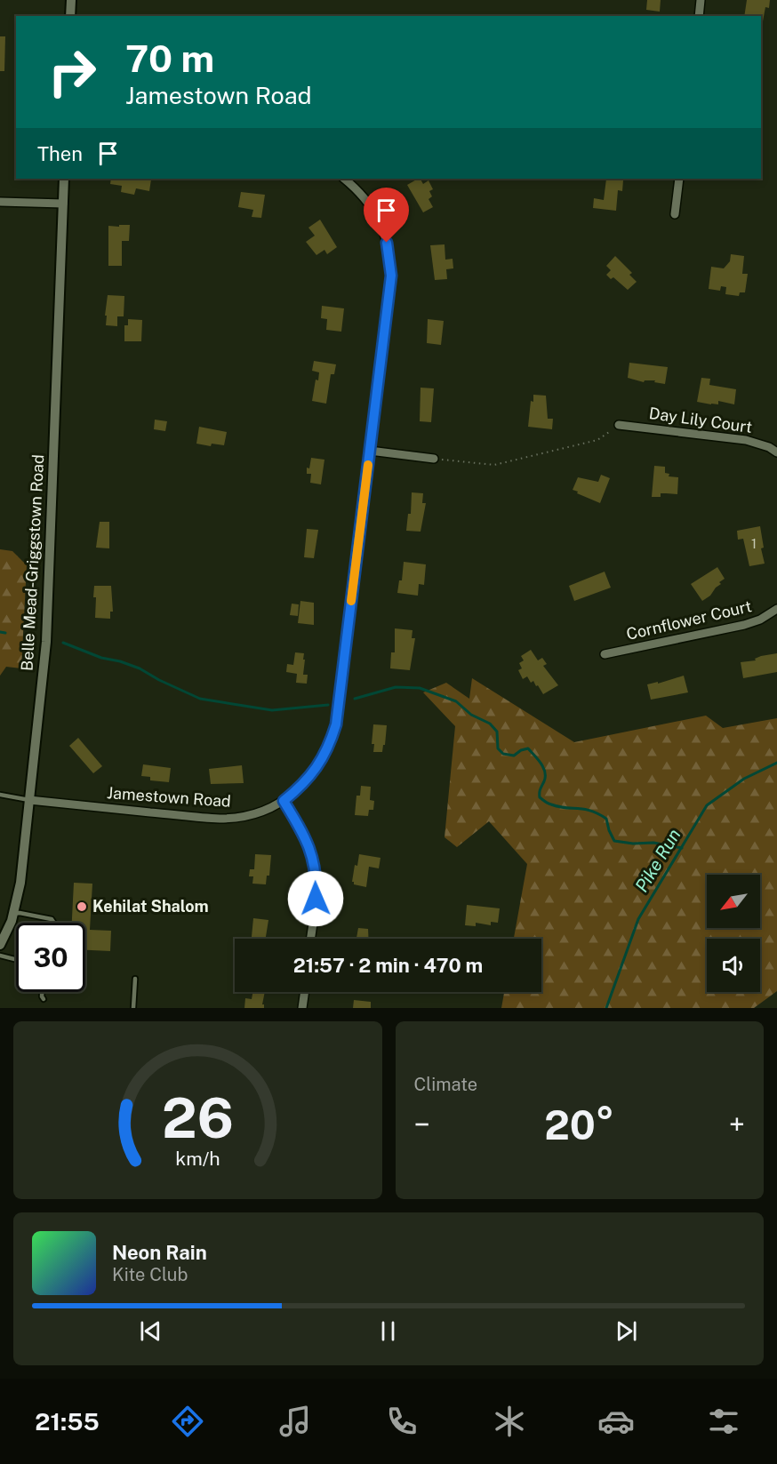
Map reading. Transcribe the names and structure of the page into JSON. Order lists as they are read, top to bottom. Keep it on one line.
{"streets":{"street":["Day Lily Court","Belle Mead-Griggstown Road","Cornflower Court","Jamestown Road"]},"crossings":[["Belle Mead-Griggstown Road","Jamestown Road"]],"water":["Pike Run"],"places":["Kehilat Shalom"],"house_numbers":["1"],"north":"bottom left","page":{"turn":["70 m","Jamestown Road"],"then":"Then","limit":"30","trip":"21:57 · 2 min · 470 m","tile":"Climate","heat":["−","20°","+"],"song":["Neon Rain","Kite Club"],"tabs":"21:55","gauge":["26","km/h"]}}
